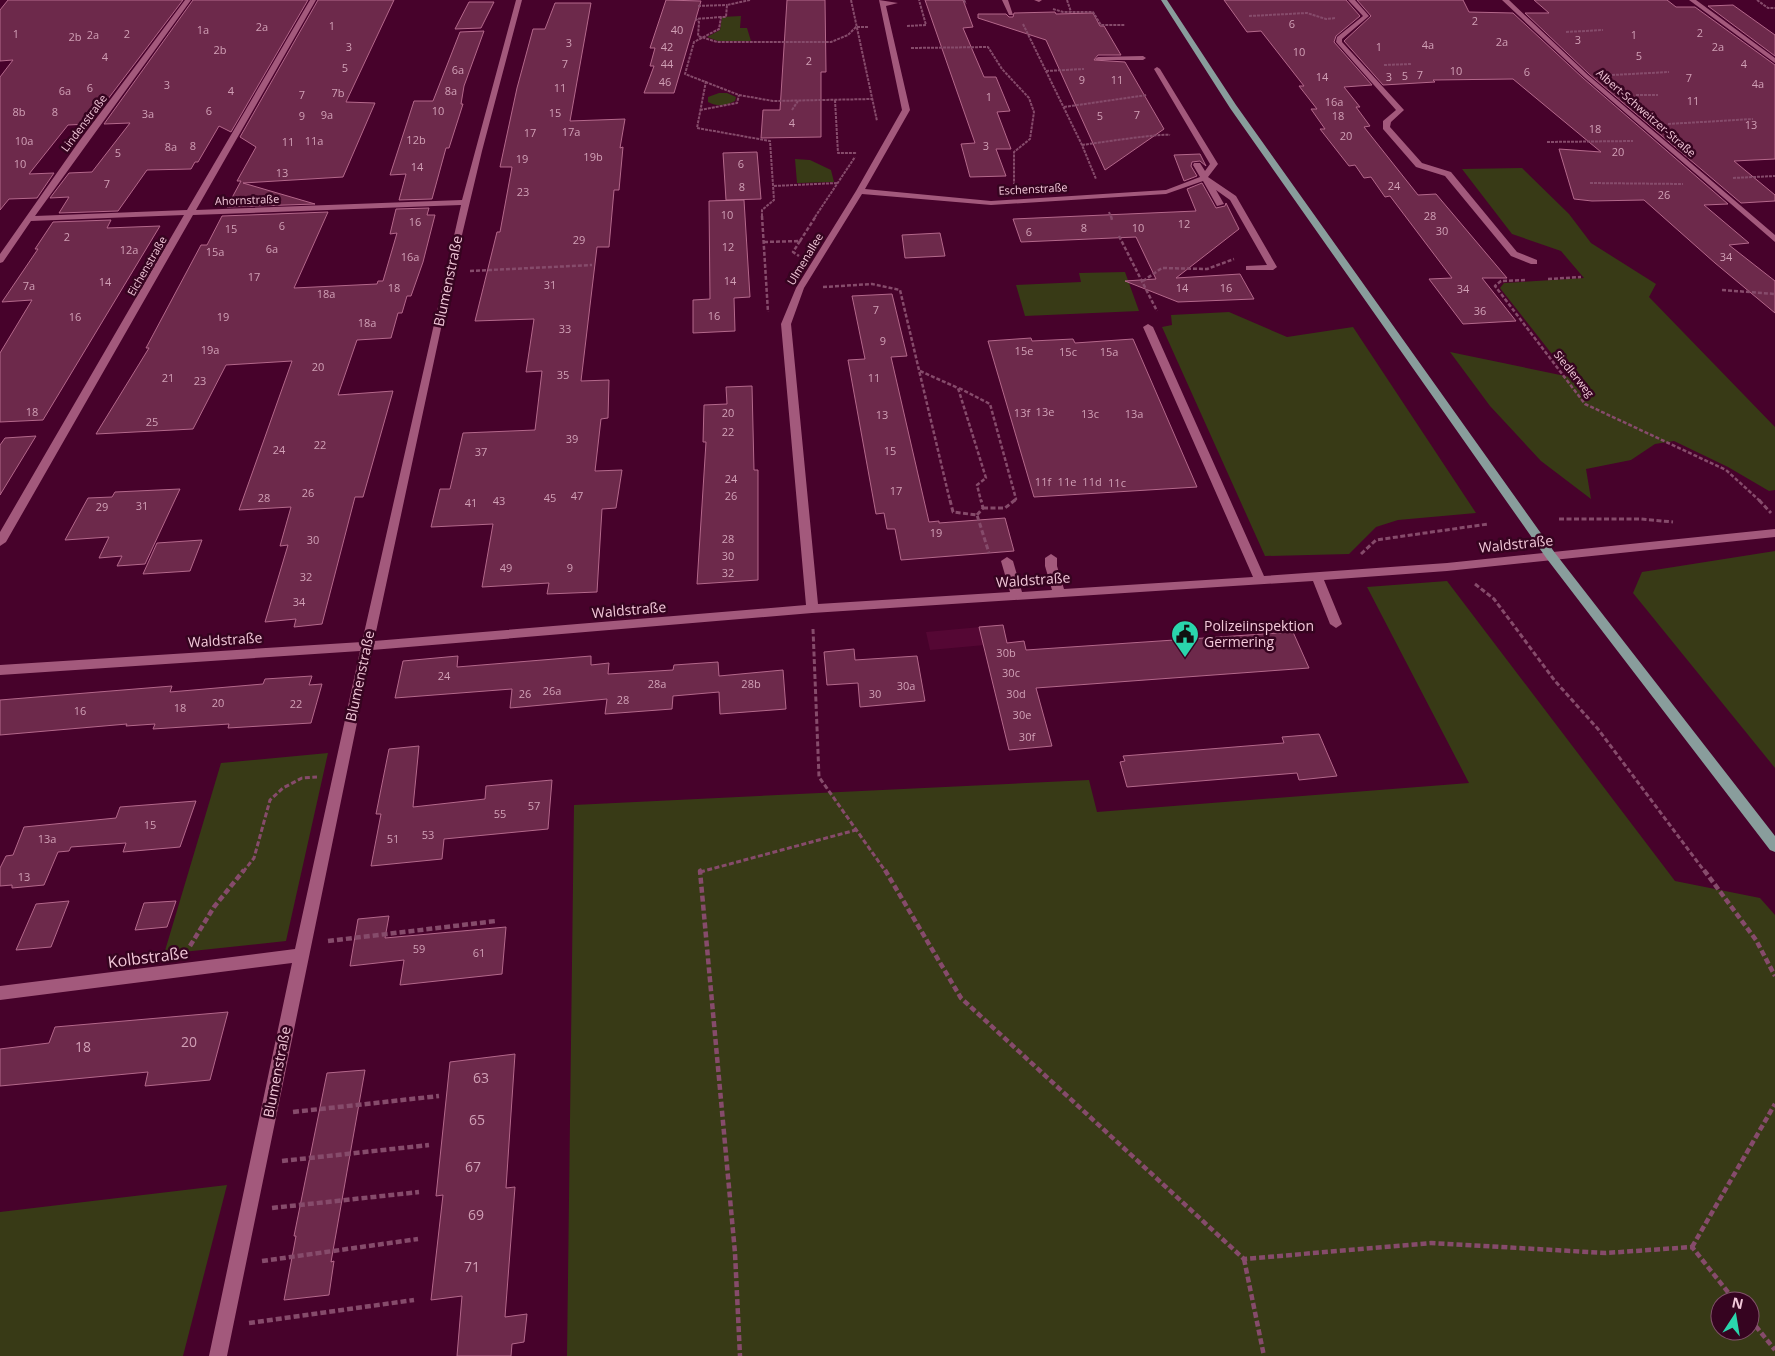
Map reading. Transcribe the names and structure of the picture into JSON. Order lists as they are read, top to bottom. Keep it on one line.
{"streets":{"street":["Albert-Schweitzer-Straße","Lindenstraße","Eschenstraße","Ahornstraße","Ulmenallee","Eichenstraße","Blumenstraße","Waldstraße","Kolbstraße"],"path":["Siedlerweg"]},"crossings":[["Lindenstraße","Ahornstraße"],["Eschenstraße","Ulmenallee"],["Ahornstraße","Eichenstraße"],["Ahornstraße","Blumenstraße"],["Ulmenallee","Waldstraße"],["Blumenstraße","Waldstraße"],["Blumenstraße","Kolbstraße"]],"places":{"public building":["Polizeiinspektion Germering"]},"house_numbers":["2","6","1","2a","1a","40","2","1","2","2a","1","2b","3","2a","3","4a","3","42","1","2a","2b","10","5","4","2","7","44","4","5","6a","10","6","7","5","14","3","7","9","11","46","4a","3","6","11","6a","4","8a","7b","7","1","11","16a","6","10","8b","8","15","3a","9a","7","9","5","18","4","13","18","17a","17","20","12b","10a","11a","11","8","3","8a","20","5","19b","19","10","6","14","13","7","24","8","23","26","10","28","16","12","6","8","10","15","30","6","2","29","12","6a","12a","15a","16a","34","17","14","14","31","7a","18","14","16","34","18a","7","36","16","16","19","18a","33","9","19a","15e","15c","15a","20","35","21","11","23","18","13e","20","13f","13c","13a","13","25","22","39","22","24","15","37","24","11f","11e","11d","11c","17","26","47","26","28","45","43","41","31","29","19","28","30","30","49","9","32","32","34","30b","30c","24","28a","28b","30a","26a","26","30","30d","28","20","22","18","16","30e","30f","57","55","15","53","13a","51","13","59","61","20","18","63","65","67","69","71"],"north":"top"}
